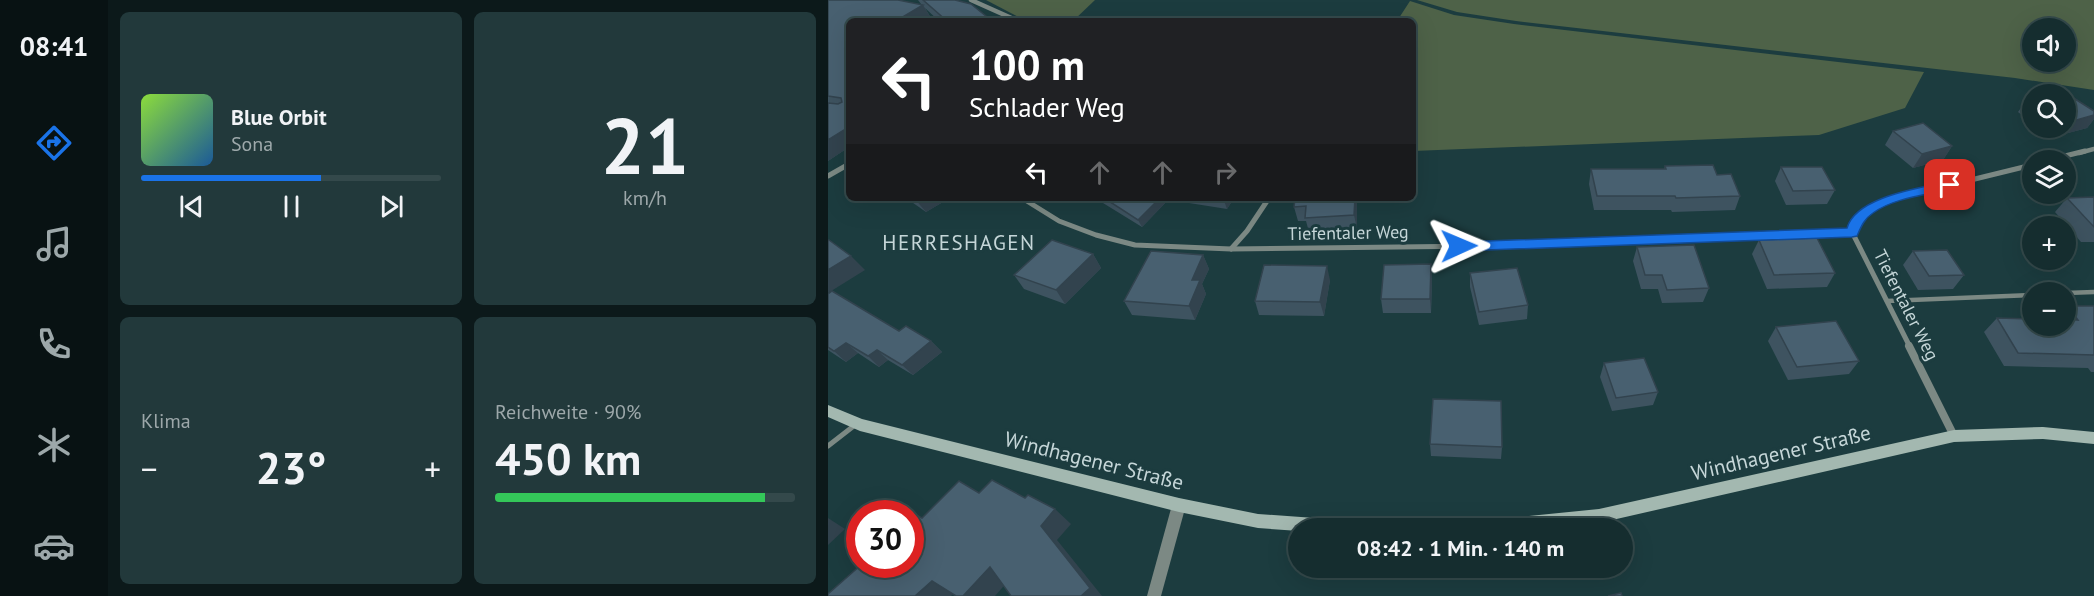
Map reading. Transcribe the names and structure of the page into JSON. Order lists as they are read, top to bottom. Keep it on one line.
{"streets":{"main road":["Windhagener Straße"],"street":["Tiefentaler Weg"]},"crossings":[["Tiefentaler Weg","Windhagener Straße"]],"districts":["HERRESHAGEN"],"page":{"tabs":"08:41","tile":[["21","km/h"],"Klima",["Reichweite · 90%","450 km"]],"map_buttons":["+","−"],"turn":["100 m","Schlader Weg"],"song":["Blue Orbit","Sona"],"heat":["−","23°","+"],"limit":"30","trip":"08:42 · 1 Min. · 140 m"}}
